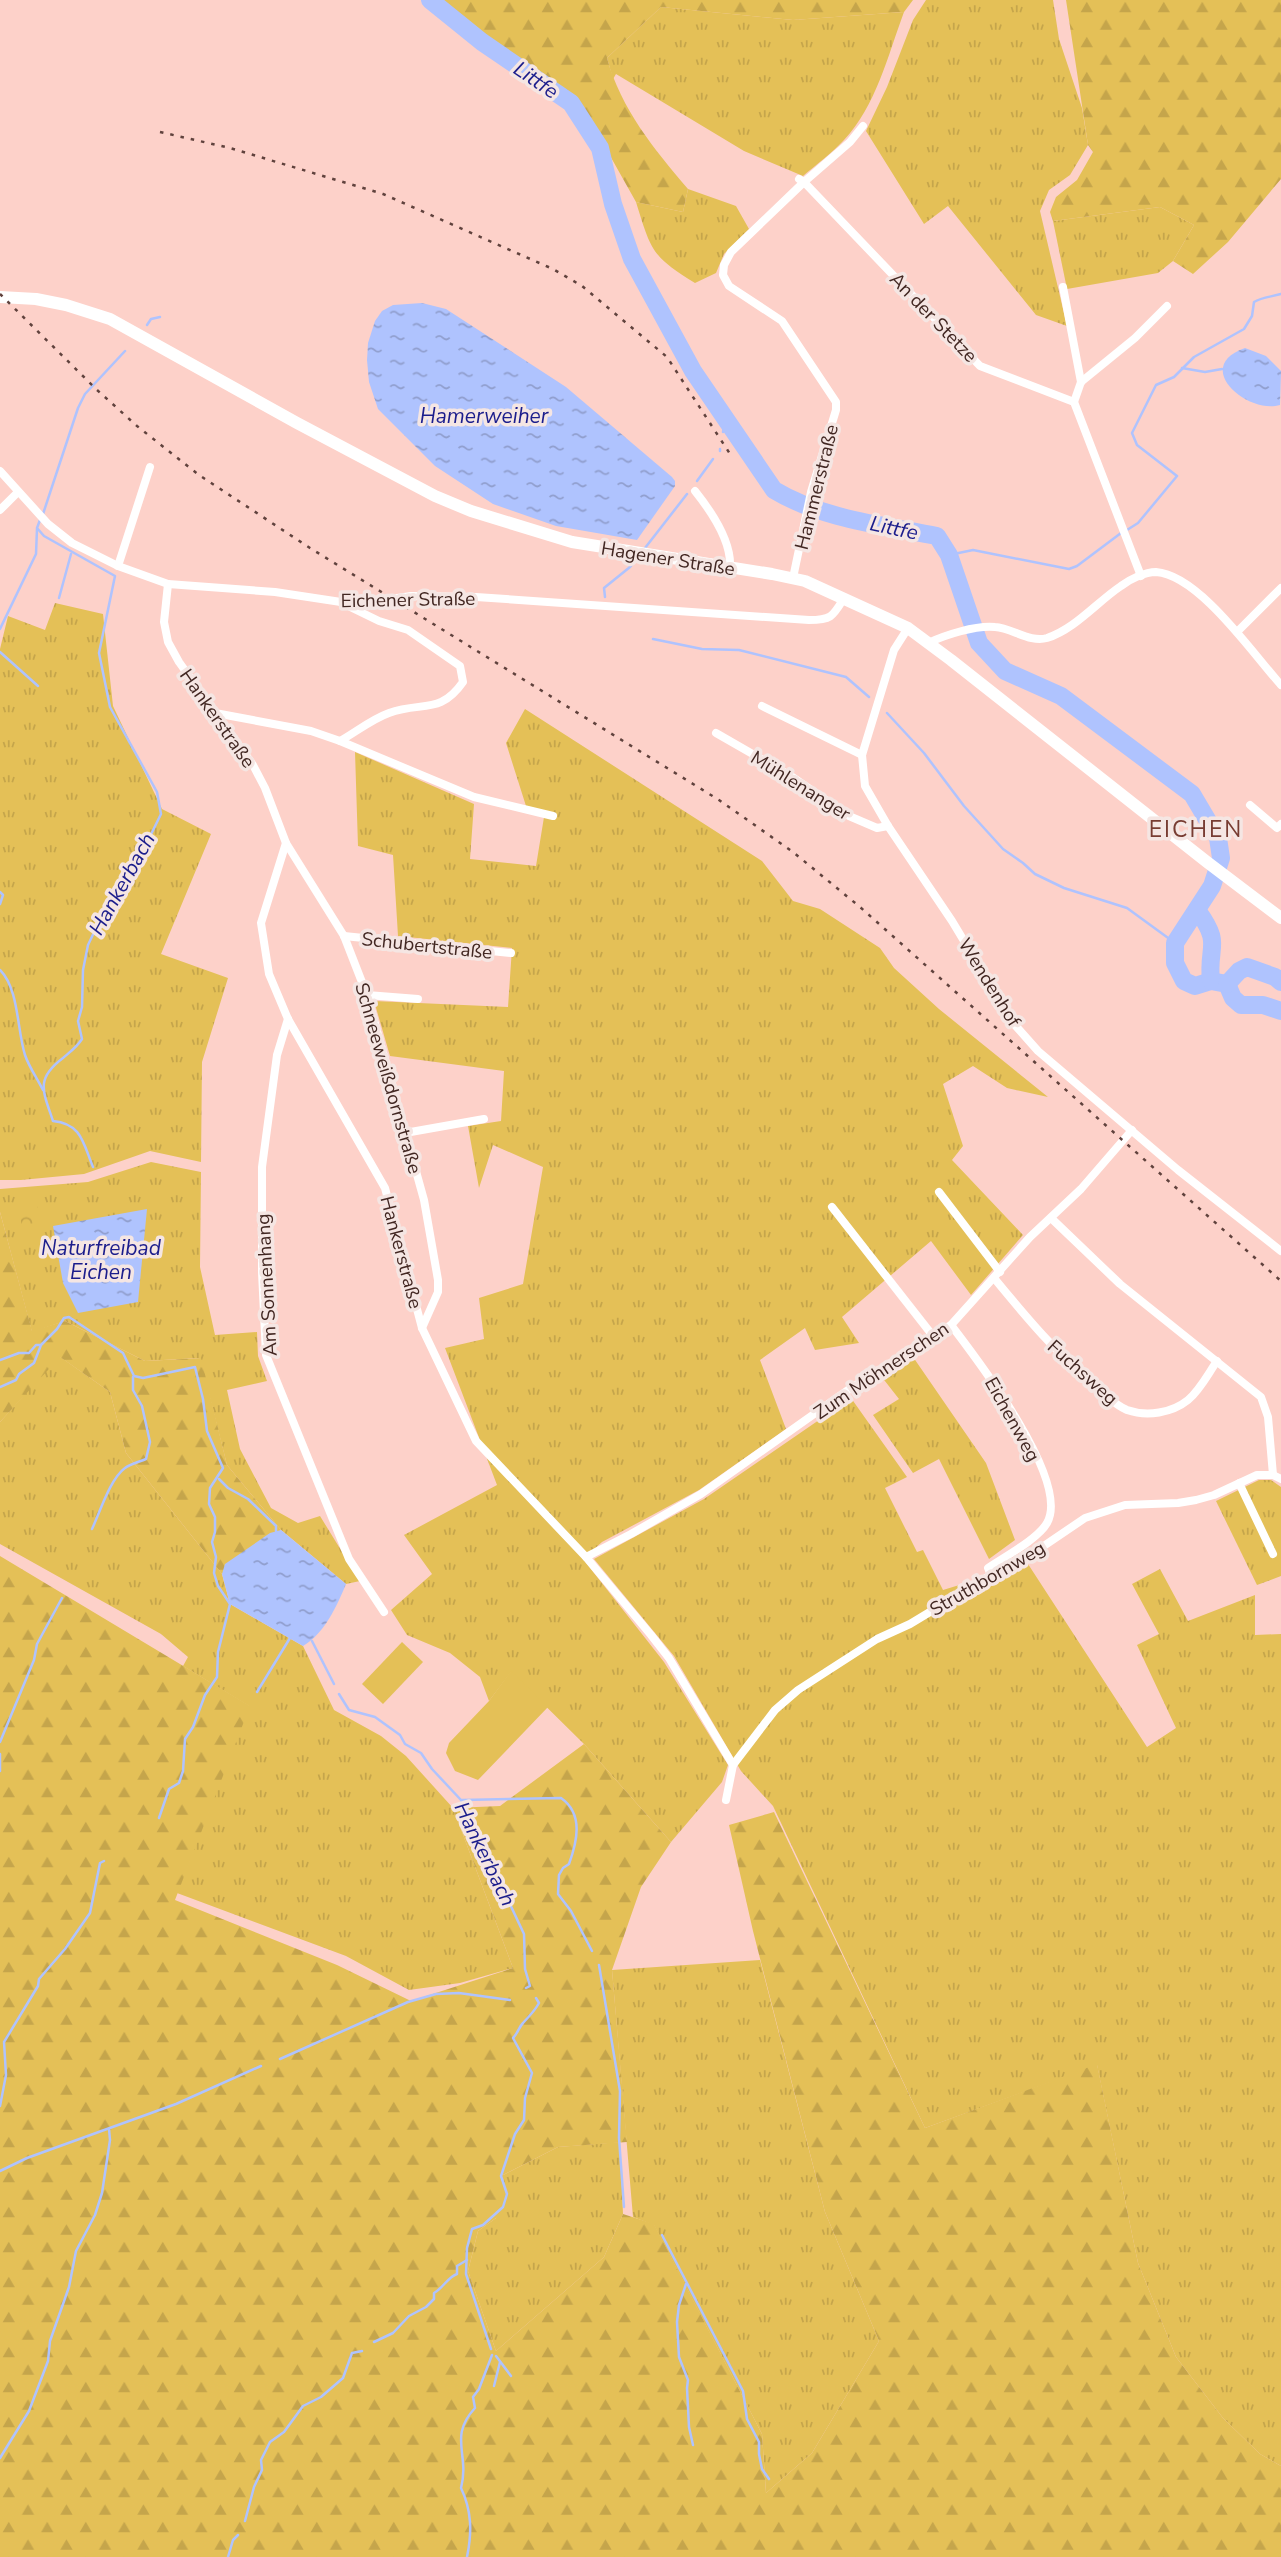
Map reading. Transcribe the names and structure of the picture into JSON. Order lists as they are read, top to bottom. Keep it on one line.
{"streets":{"main road":["Hagener Straße"],"street":["An der Stetze","Hammerstraße","Eichener Straße","Hankerstraße","Mühlenanger","Schubertstraße","Wendenhof","Schneeweißdornstraße","Am Sonnenhang","Zum Möhnerschen","Fuchsweg","Eichenweg","Struthbornweg"]},"crossings":[["An der Stetze","Hammerstraße"],["Hammerstraße","Hagener Straße"],["Hagener Straße","Eichener Straße"],["Hagener Straße","Wendenhof"],["Eichener Straße","Hankerstraße"],["Hankerstraße","Schneeweißdornstraße"],["Hankerstraße","Am Sonnenhang"],["Hankerstraße","Zum Möhnerschen"],["Hankerstraße","Struthbornweg"],["Mühlenanger","Wendenhof"],["Schubertstraße","Schneeweißdornstraße"],["Wendenhof","Zum Möhnerschen"],["Zum Möhnerschen","Fuchsweg"],["Zum Möhnerschen","Eichenweg"],["Eichenweg","Struthbornweg"]],"districts":["EICHEN"],"water":["Littfe","Hamerweiher","Hankerbach","Naturfreibad Eichen"]}
